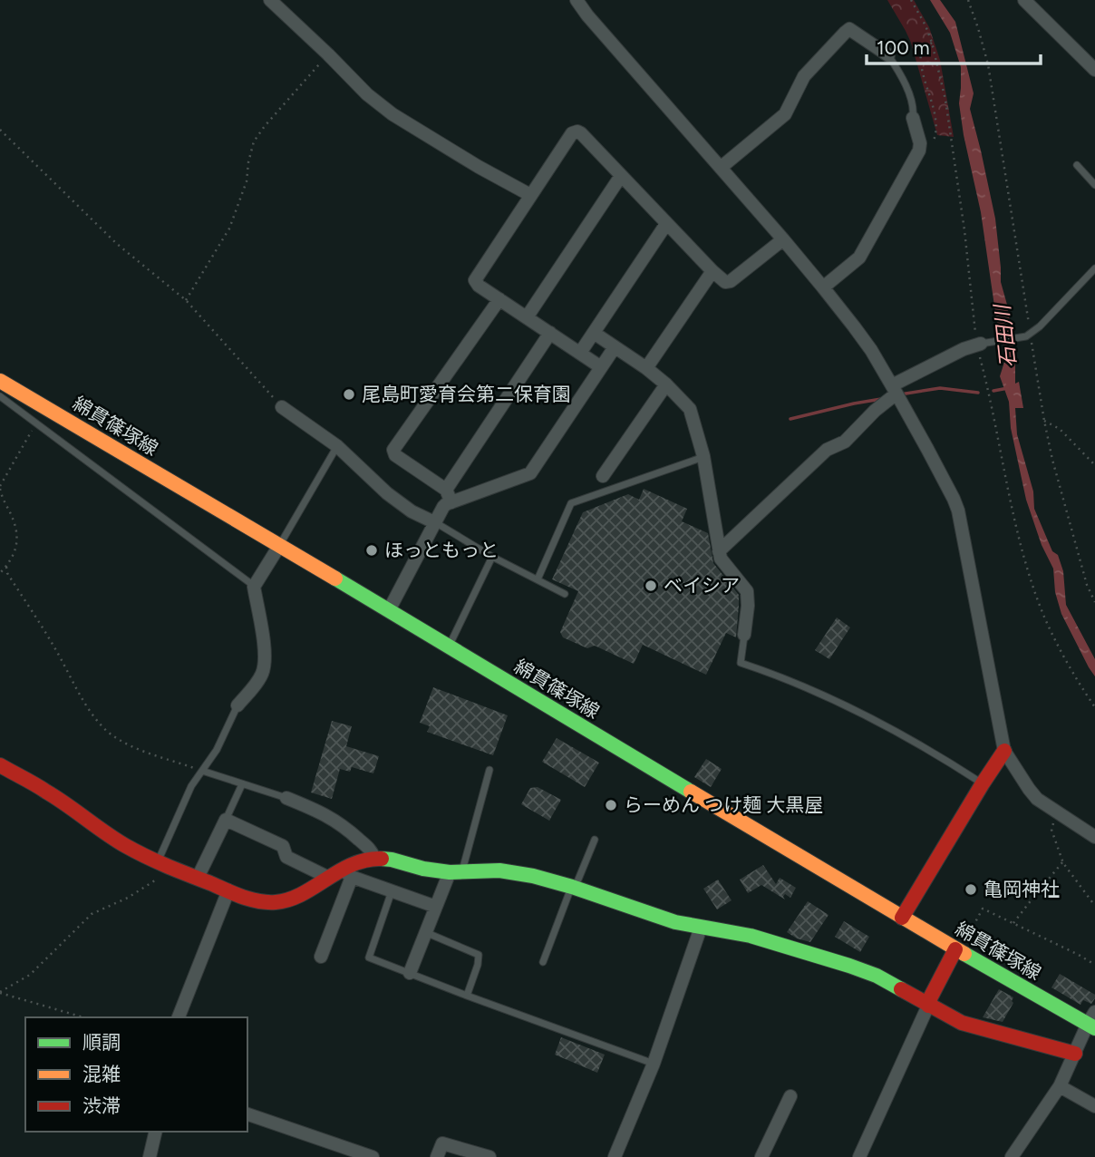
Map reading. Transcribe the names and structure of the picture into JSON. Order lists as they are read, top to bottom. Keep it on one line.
{"streets":{"street":["綿貫篠塚線"]},"water":["石田川"],"places":["尾島町愛育会第二保育園","ほっともっと","ベイシア","らーめん つけ麺 大黒屋","亀岡神社"],"legend":["順調","混雑","渋滞"],"scale_bar":"100 m"}
